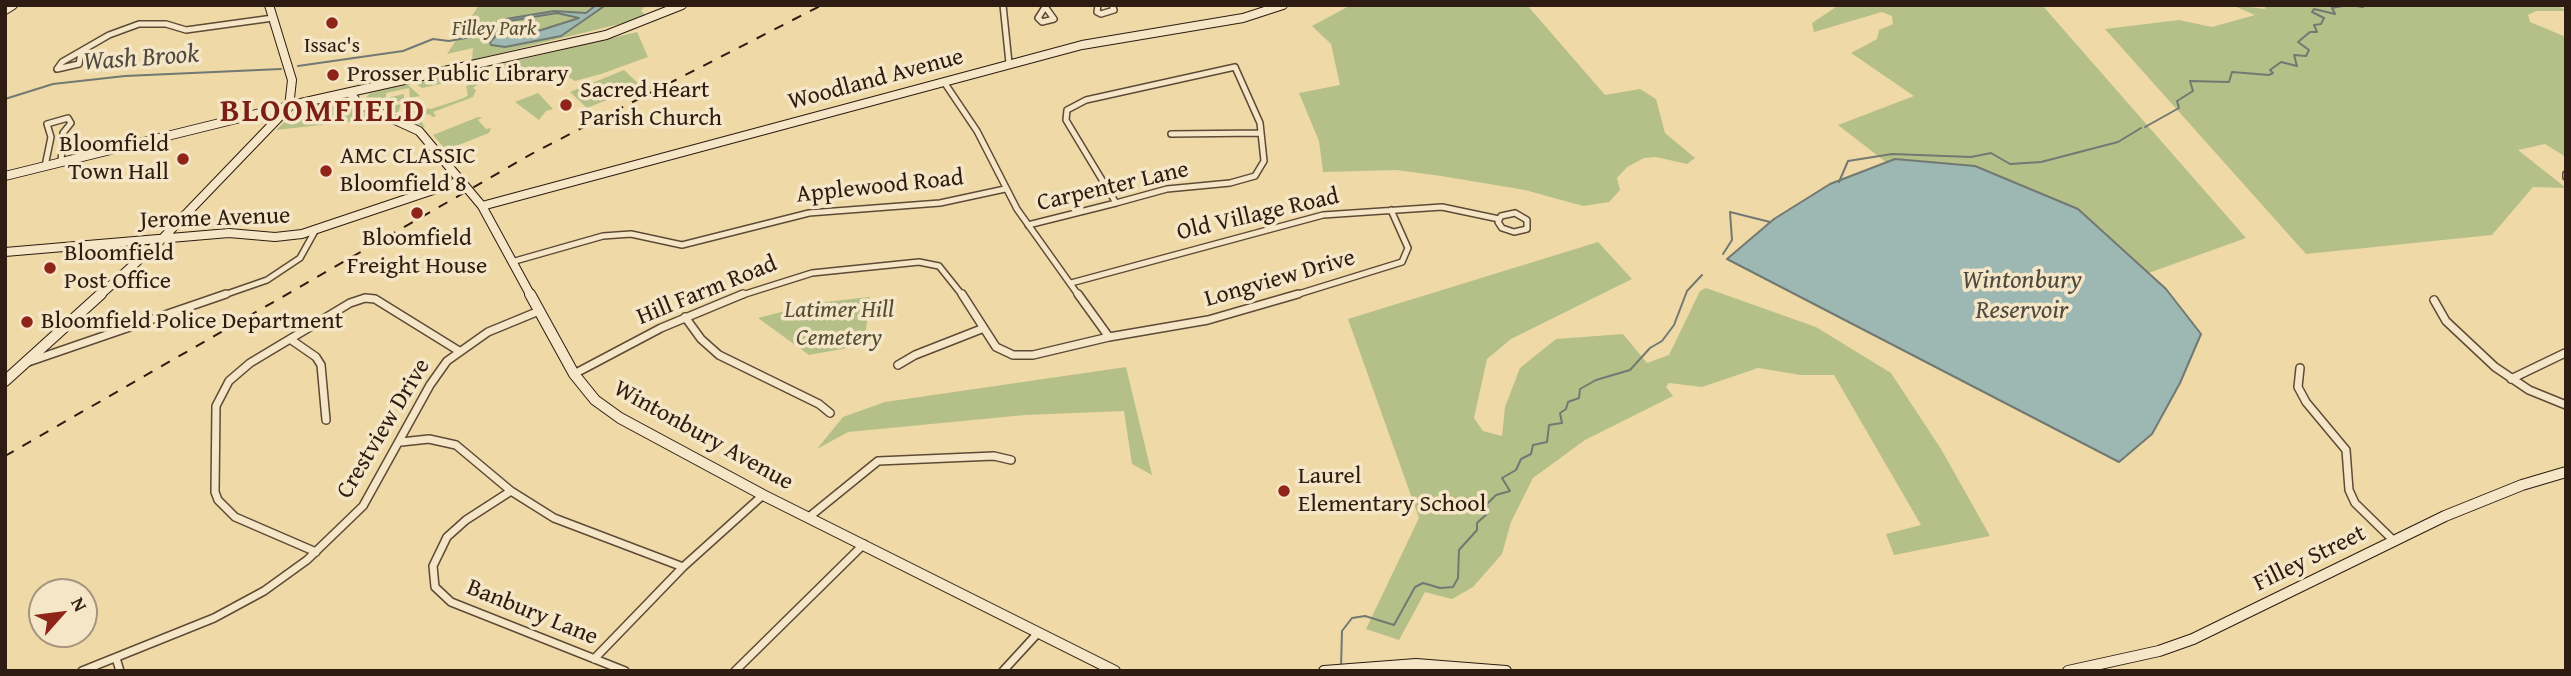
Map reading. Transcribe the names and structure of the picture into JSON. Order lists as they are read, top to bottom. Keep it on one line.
{"streets":{"street":["Woodland Avenue","Applewood Road","Carpenter Lane","Old Village Road","Jerome Avenue","Longview Drive","Hill Farm Road","Crestview Drive","Wintonbury Avenue","Filley Street","Banbury Lane"]},"crossings":[["Woodland Avenue","Wintonbury Avenue"],["Applewood Road","Wintonbury Avenue"],["Old Village Road","Longview Drive"],["Jerome Avenue","Wintonbury Avenue"],["Longview Drive","Hill Farm Road"],["Hill Farm Road","Wintonbury Avenue"],["Crestview Drive","Wintonbury Avenue"]],"districts":["BLOOMFIELD"],"water":["Wash Brook","Wintonbury Reservoir"],"parks":["Filley Park","Latimer Hill Cemetery"],"places":["Issac's","Prosser Public Library","Sacred Heart Parish Church","Bloomfield Town Hall","AMC CLASSIC Bloomfield 8","Bloomfield Freight House","Bloomfield Post Office","Bloomfield Police Department","Laurel Elementary School"],"north":"top right"}
